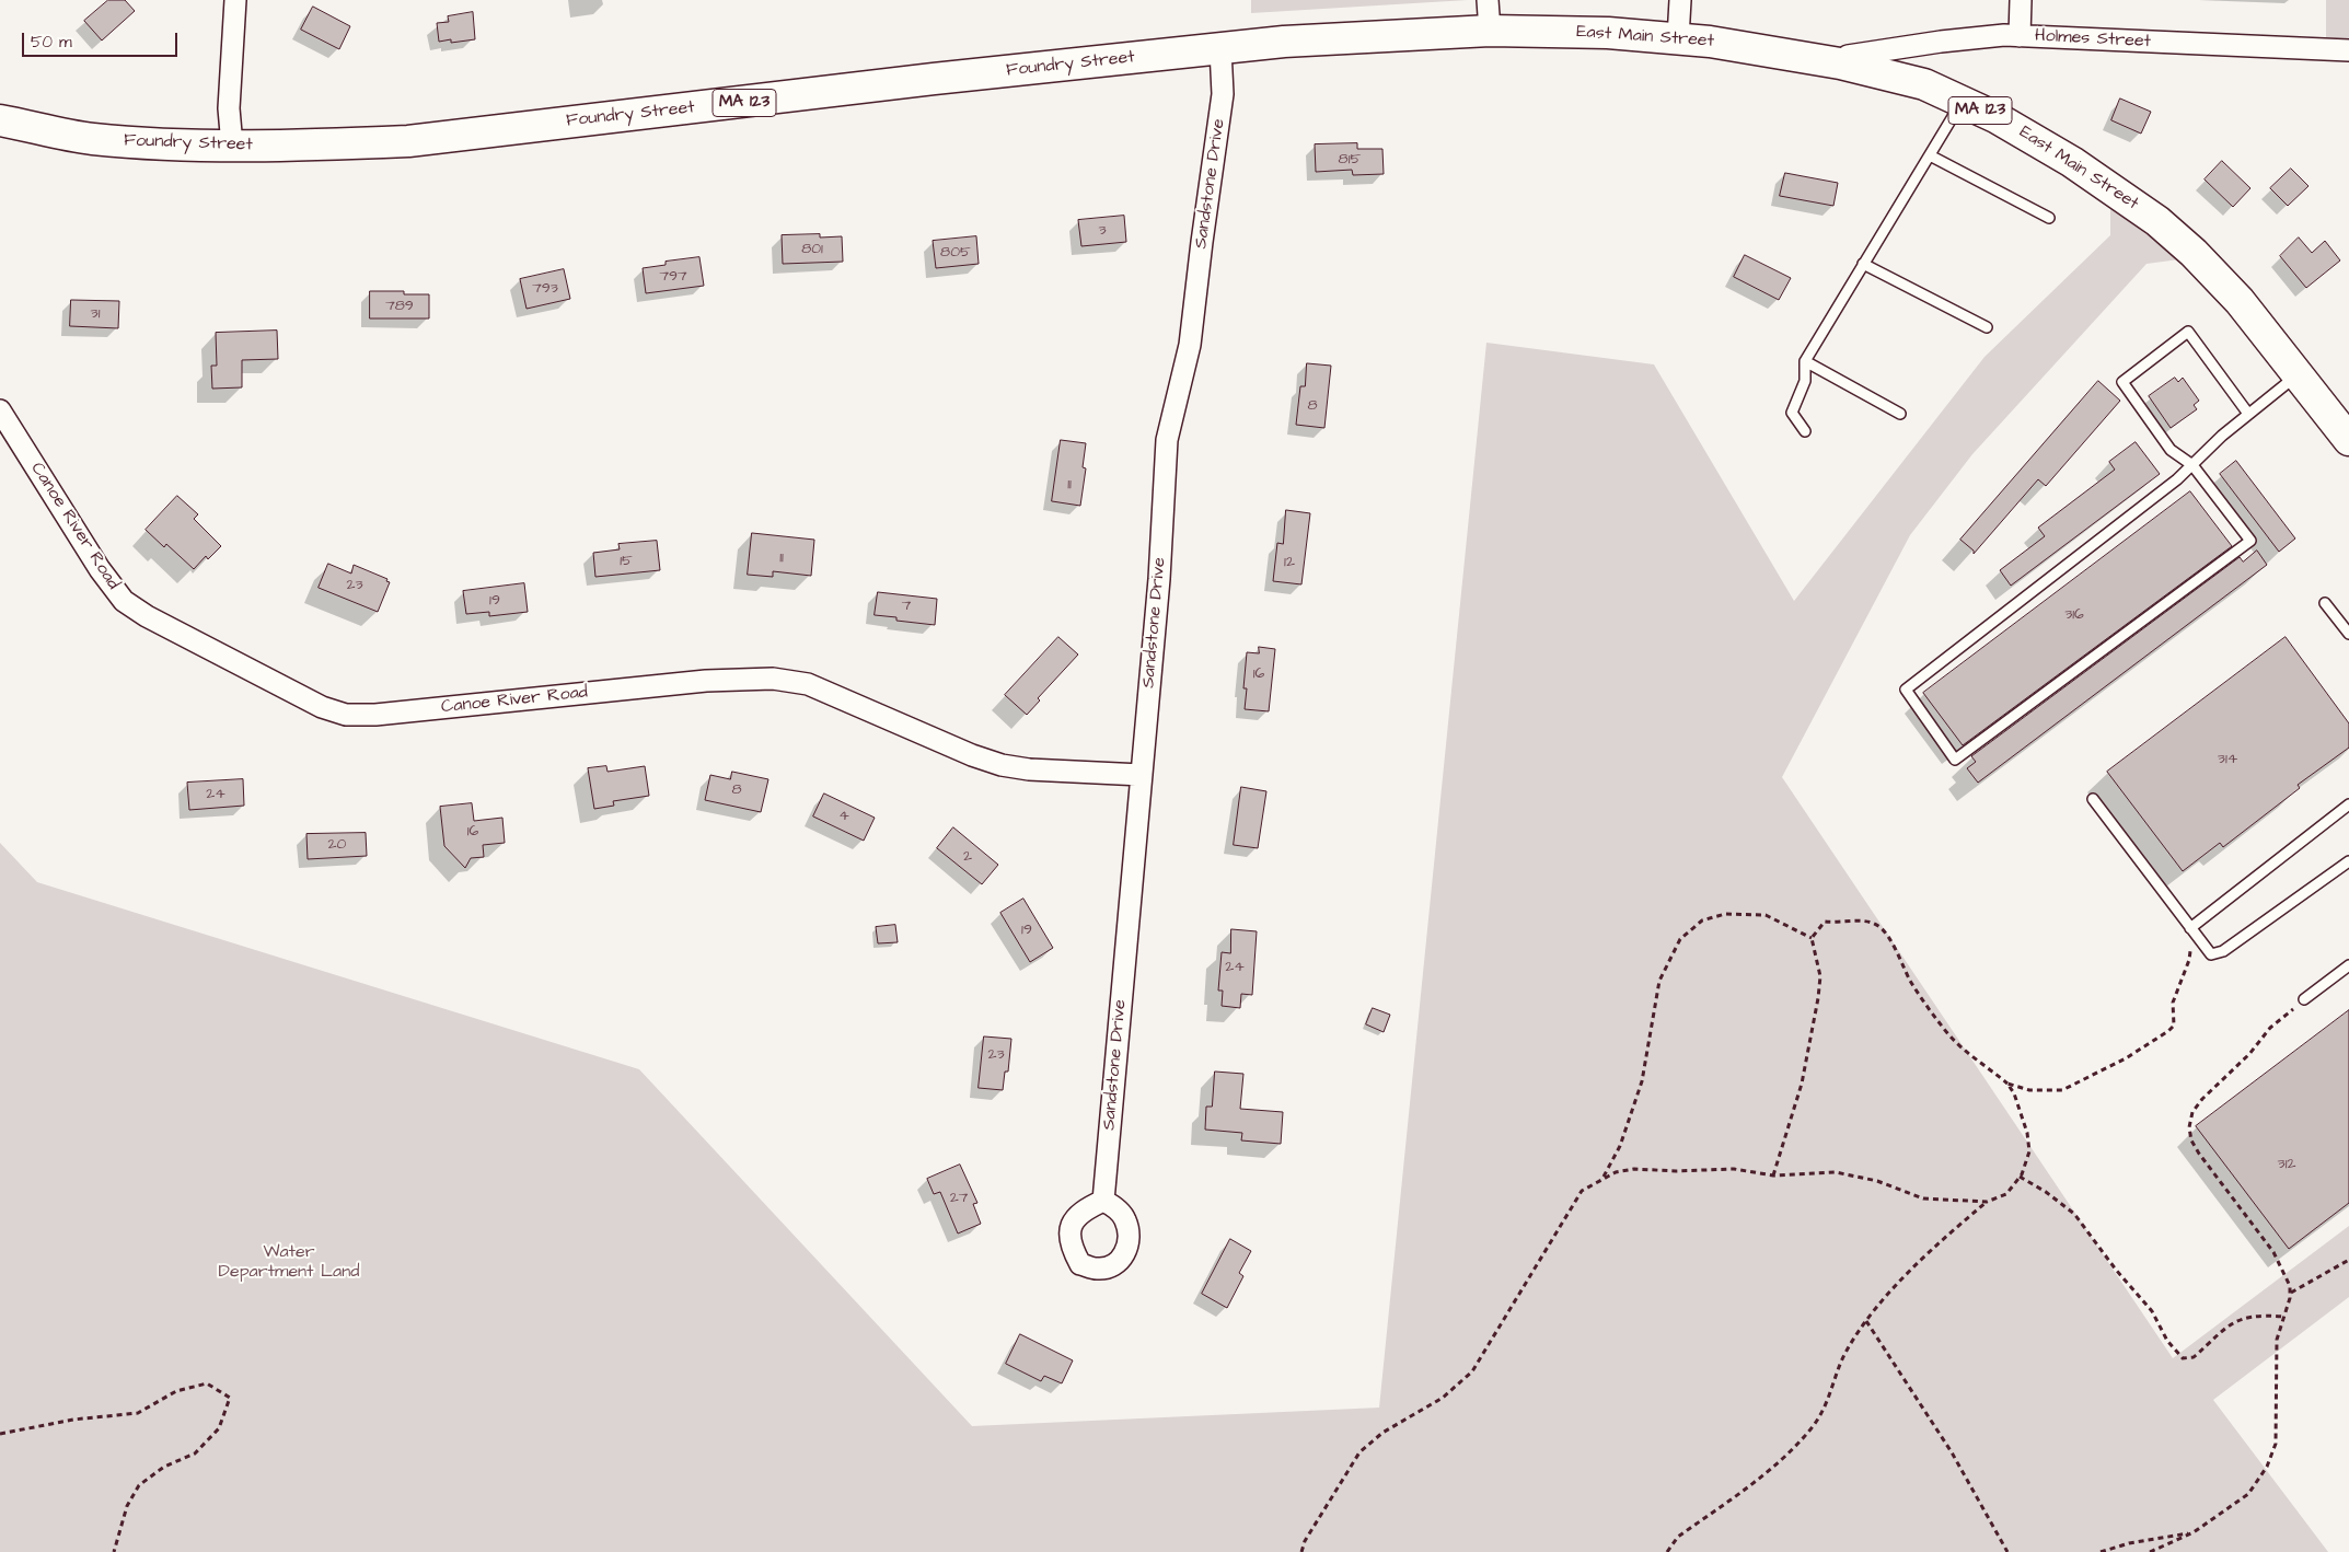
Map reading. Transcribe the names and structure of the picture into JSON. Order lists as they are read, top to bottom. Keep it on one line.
{"streets":{"highway":["East Main Street","Foundry Street","MA 123"],"street":["Holmes Street","Sandstone Drive","Canoe River Road"]},"crossings":[["East Main Street","Holmes Street"],["East Main Street","Foundry Street"],["Foundry Street","Sandstone Drive"],["Sandstone Drive","Canoe River Road"]],"parks":["Water Department Land"],"house_numbers":["815","3","801","805","797","793","789","31","8","11","11","15","12","23","19","7","316","16","314","8","24","4","16","20","2","19","24","23","312","27"],"scale_bar":"50 m"}
